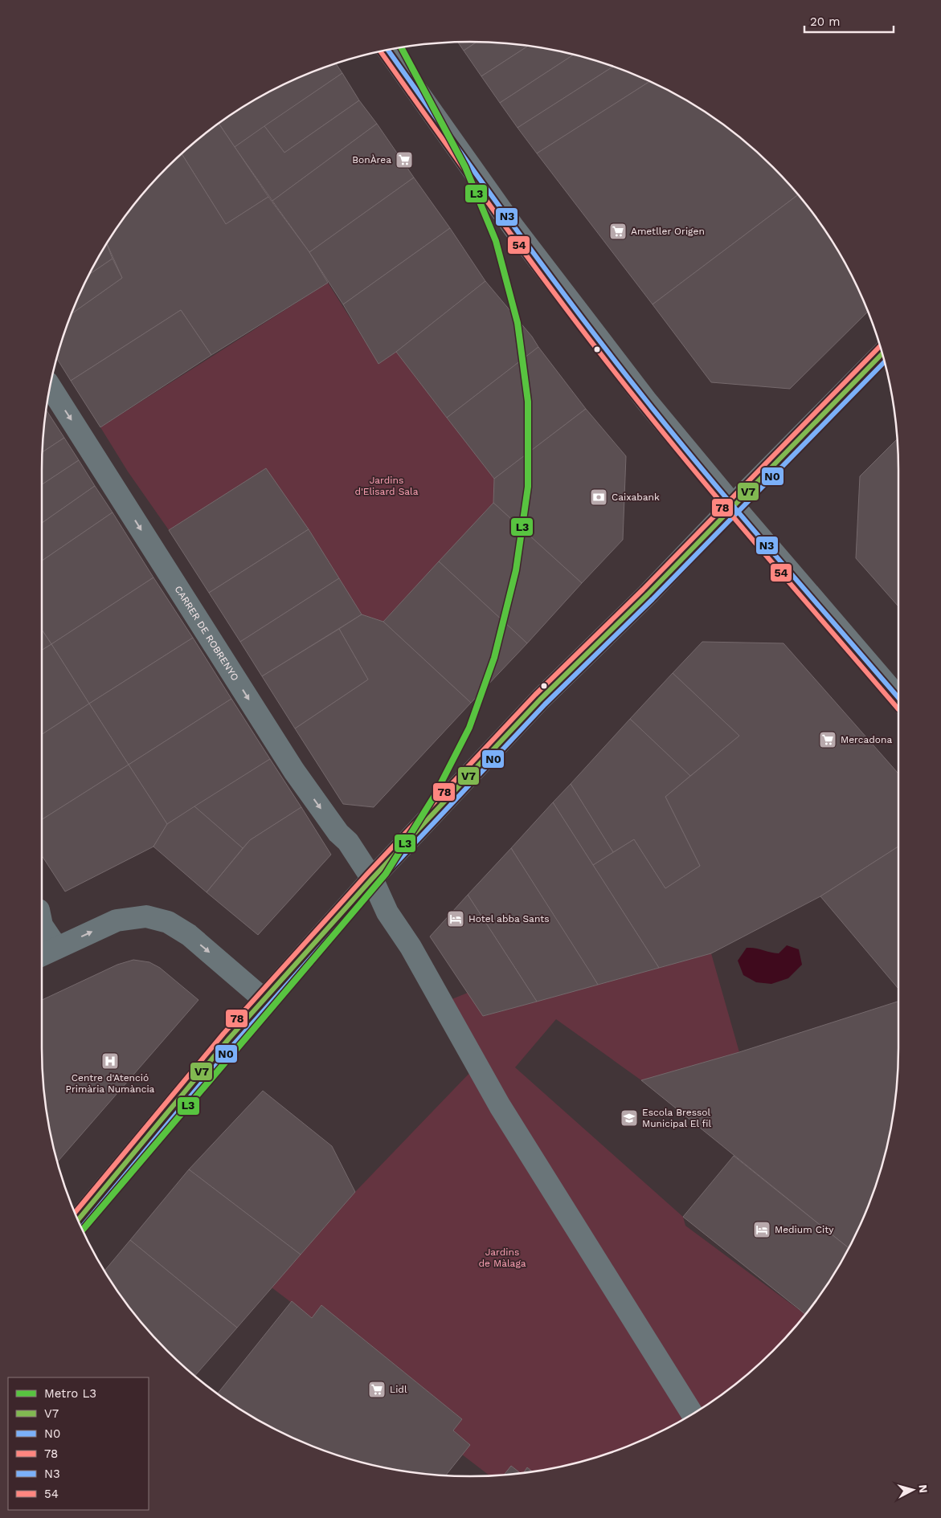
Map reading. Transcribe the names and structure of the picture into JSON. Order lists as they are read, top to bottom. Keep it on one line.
{"streets":{"street":["CARRER DE ROBRENYO"]},"one_way":["CARRER DE ROBRENYO"],"parks":["Jardins d'Elisard Sala","Jardins de Màlaga"],"places":{"supermarket":["BonÀrea","Ametller Origen","Mercadona","Lidl"],"bank":["Caixabank"],"hotel":["Hotel abba Sants","Medium City"],"hospital":["Centre d'Atenció Primària Numància"],"school or university":["Escola Bressol Municipal El fil"]},"lines":["metro line L3","transit line N3","transit line 54","transit line 78","transit line V7","transit line N0"],"legend":["Metro L3","V7","N0","78","N3","54"],"scale_bar":"20 m","north":"right"}
